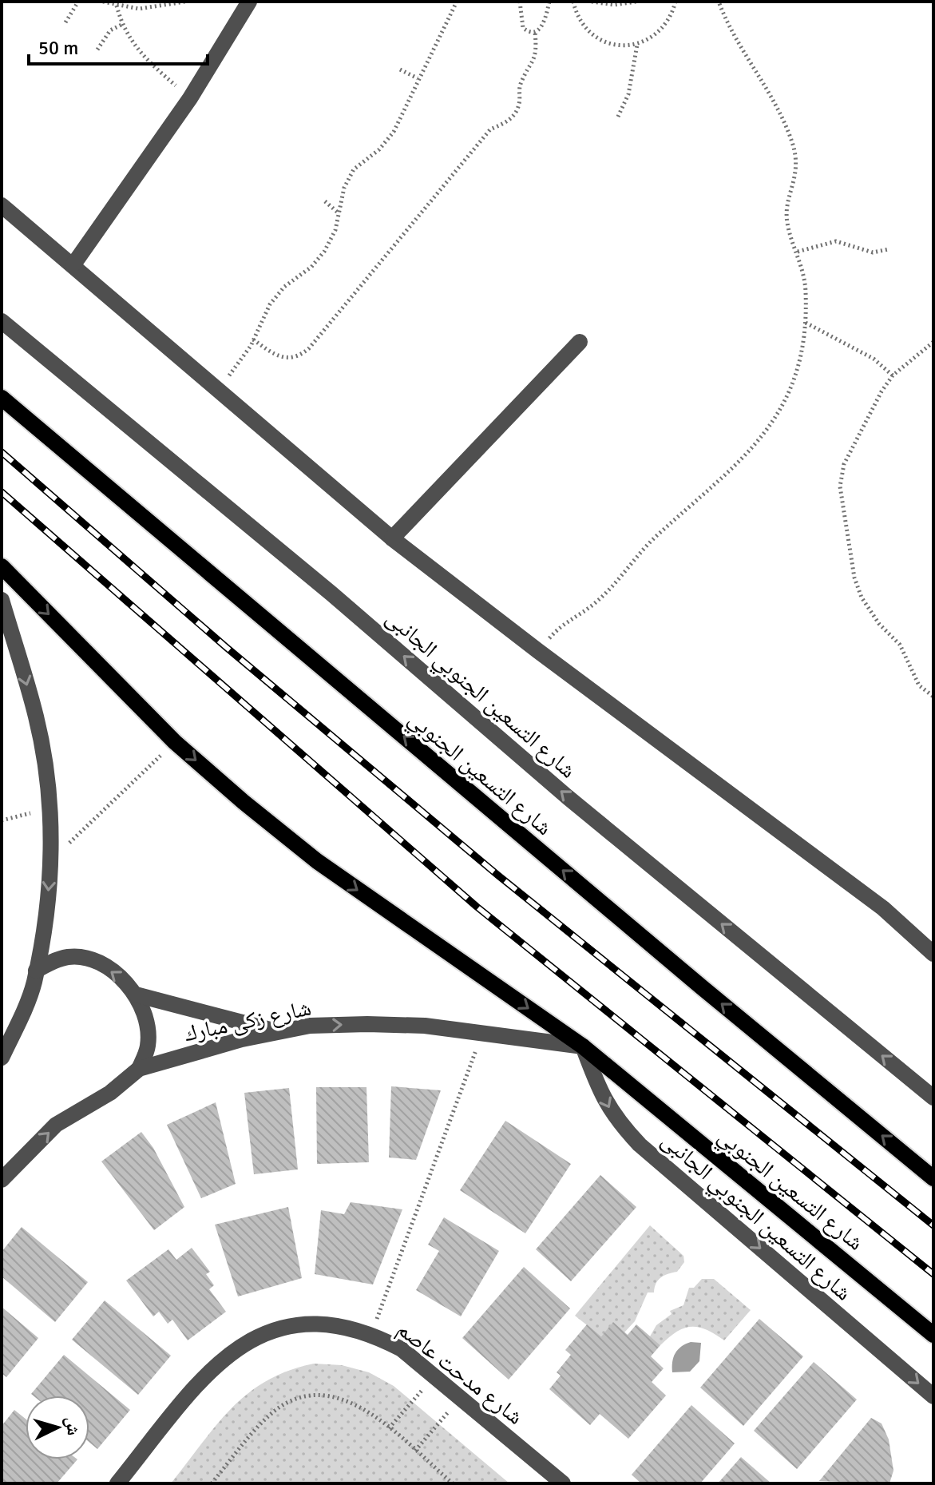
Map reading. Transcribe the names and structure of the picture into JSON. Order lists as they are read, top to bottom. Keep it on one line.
{"streets":{"main road":["شارع التسعين الجنوبي"],"street":["شارع التسعين الجنوبي الجانبى","شارع زكى مبارك","شارع مدحت عاصم"]},"crossings":[["شارع التسعين الجنوبي الجانبى","شارع التسعين الجنوبي"],["شارع التسعين الجنوبي الجانبى","شارع زكى مبارك"],["شارع التسعين الجنوبي","شارع زكى مبارك"]],"one_way":["شارع زكى مبارك"],"scale_bar":"50 m","north":"right"}
